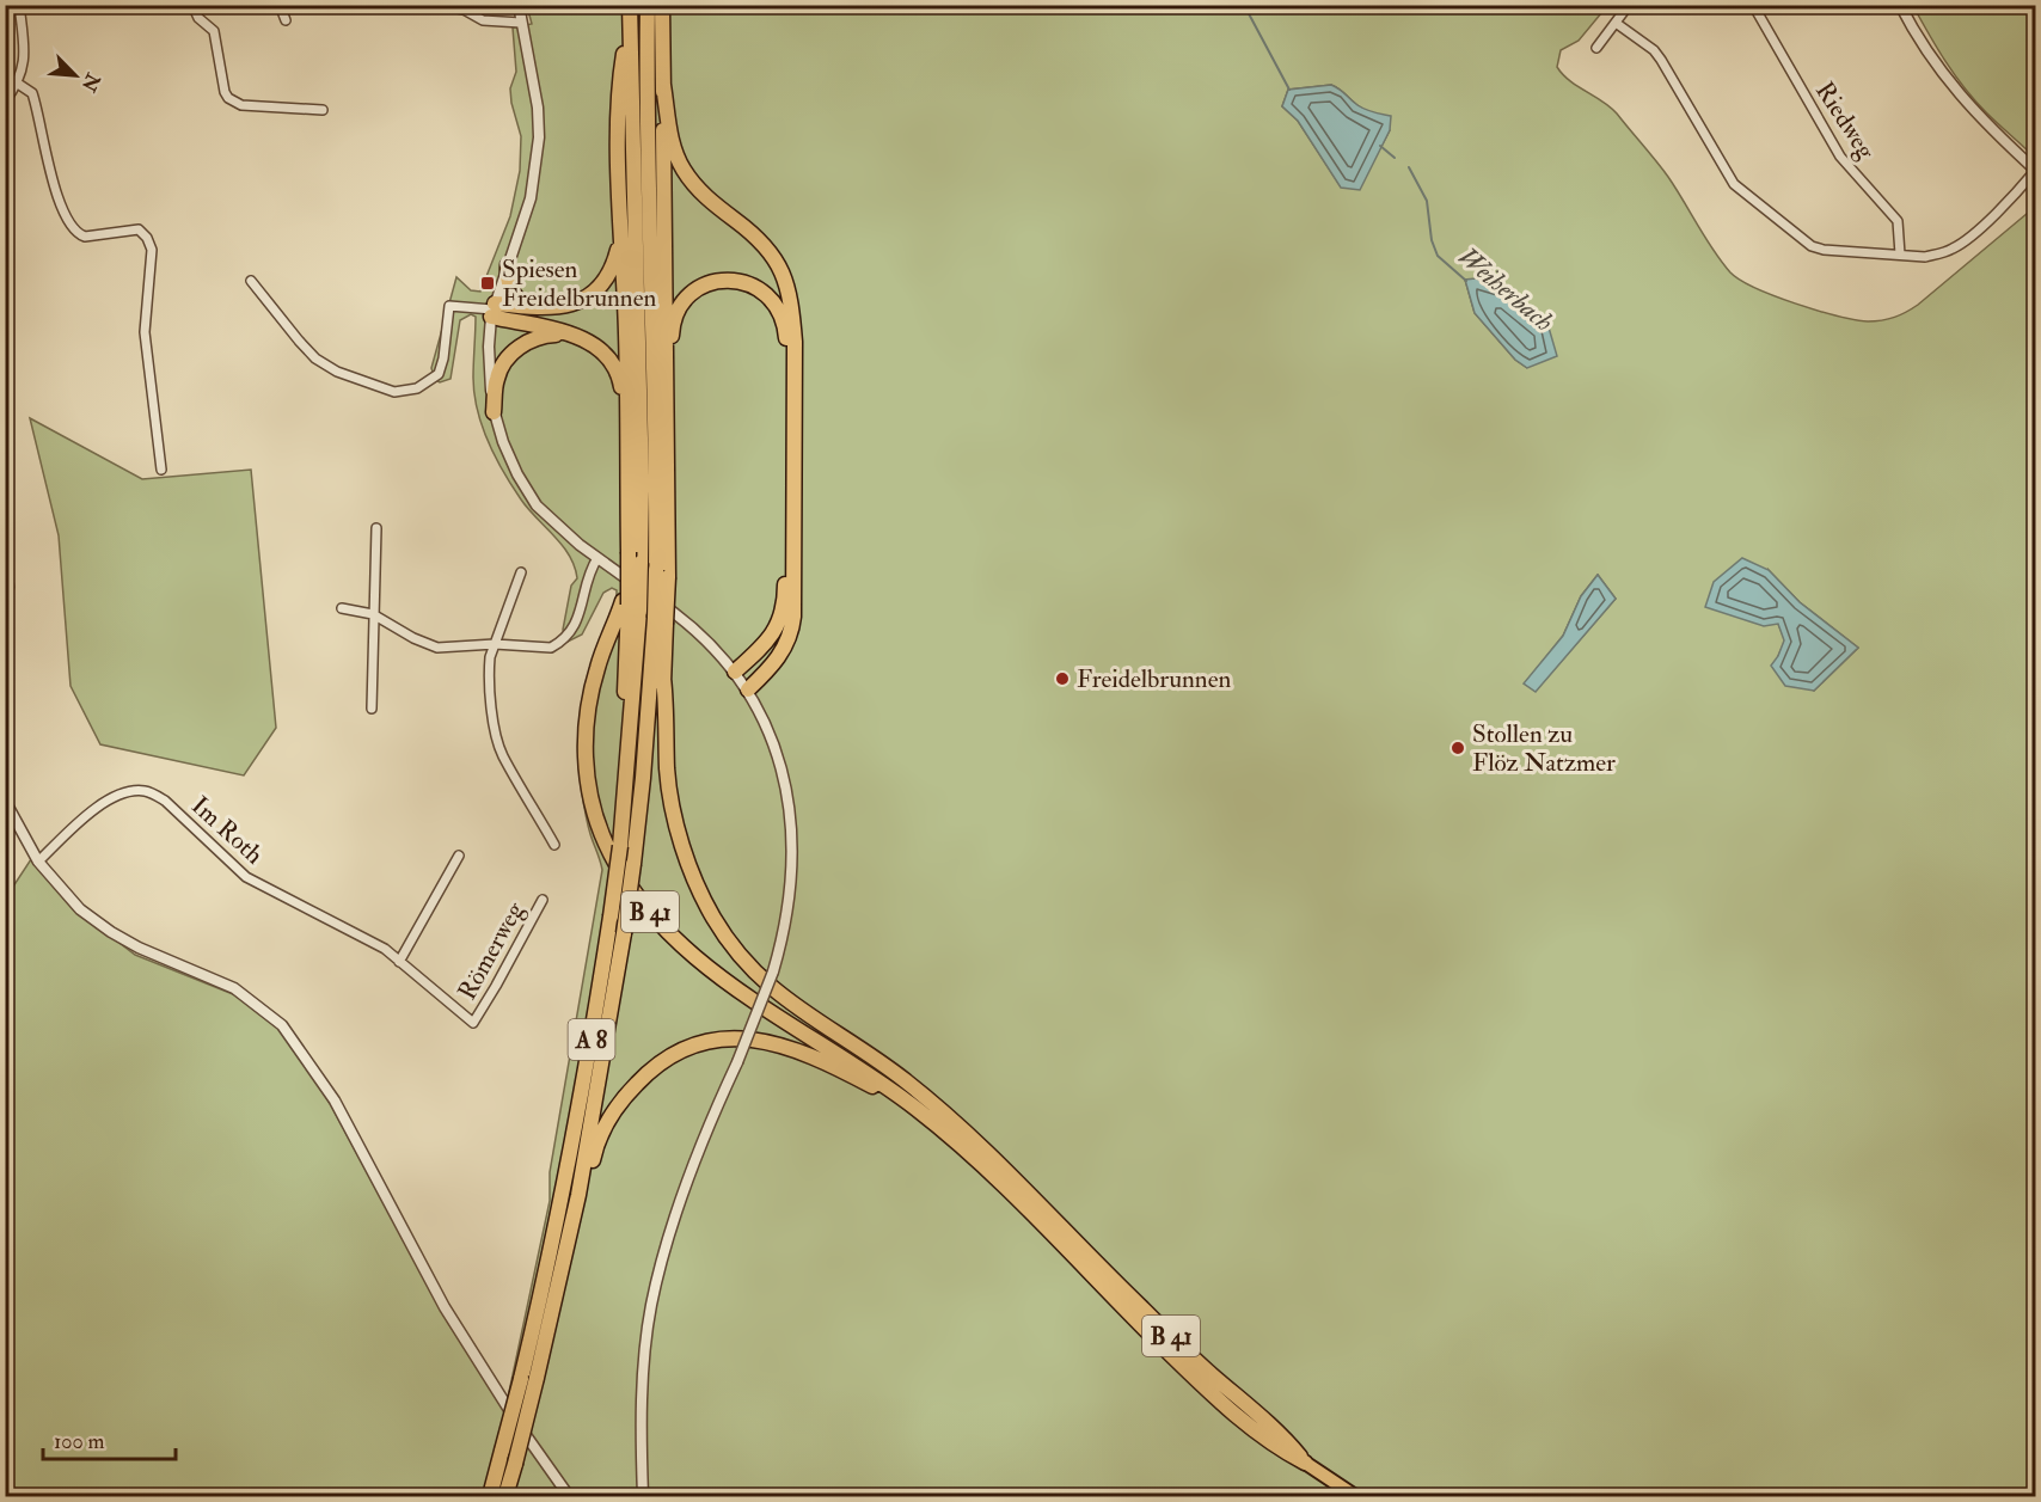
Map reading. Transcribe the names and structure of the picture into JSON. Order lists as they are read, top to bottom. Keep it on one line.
{"streets":{"highway":["B 41","A 8"],"street":["Riedweg","Im Roth","Römerweg"]},"crossings":[["Im Roth","Römerweg"],["B 41","A 8"]],"water":["Weiherbach"],"places":{"transit":["Spiesen Freidelbrunnen"],"other":["Freidelbrunnen","Stollen zu Flöz Natzmer"]},"scale_bar":"100 m","north":"bottom right"}
